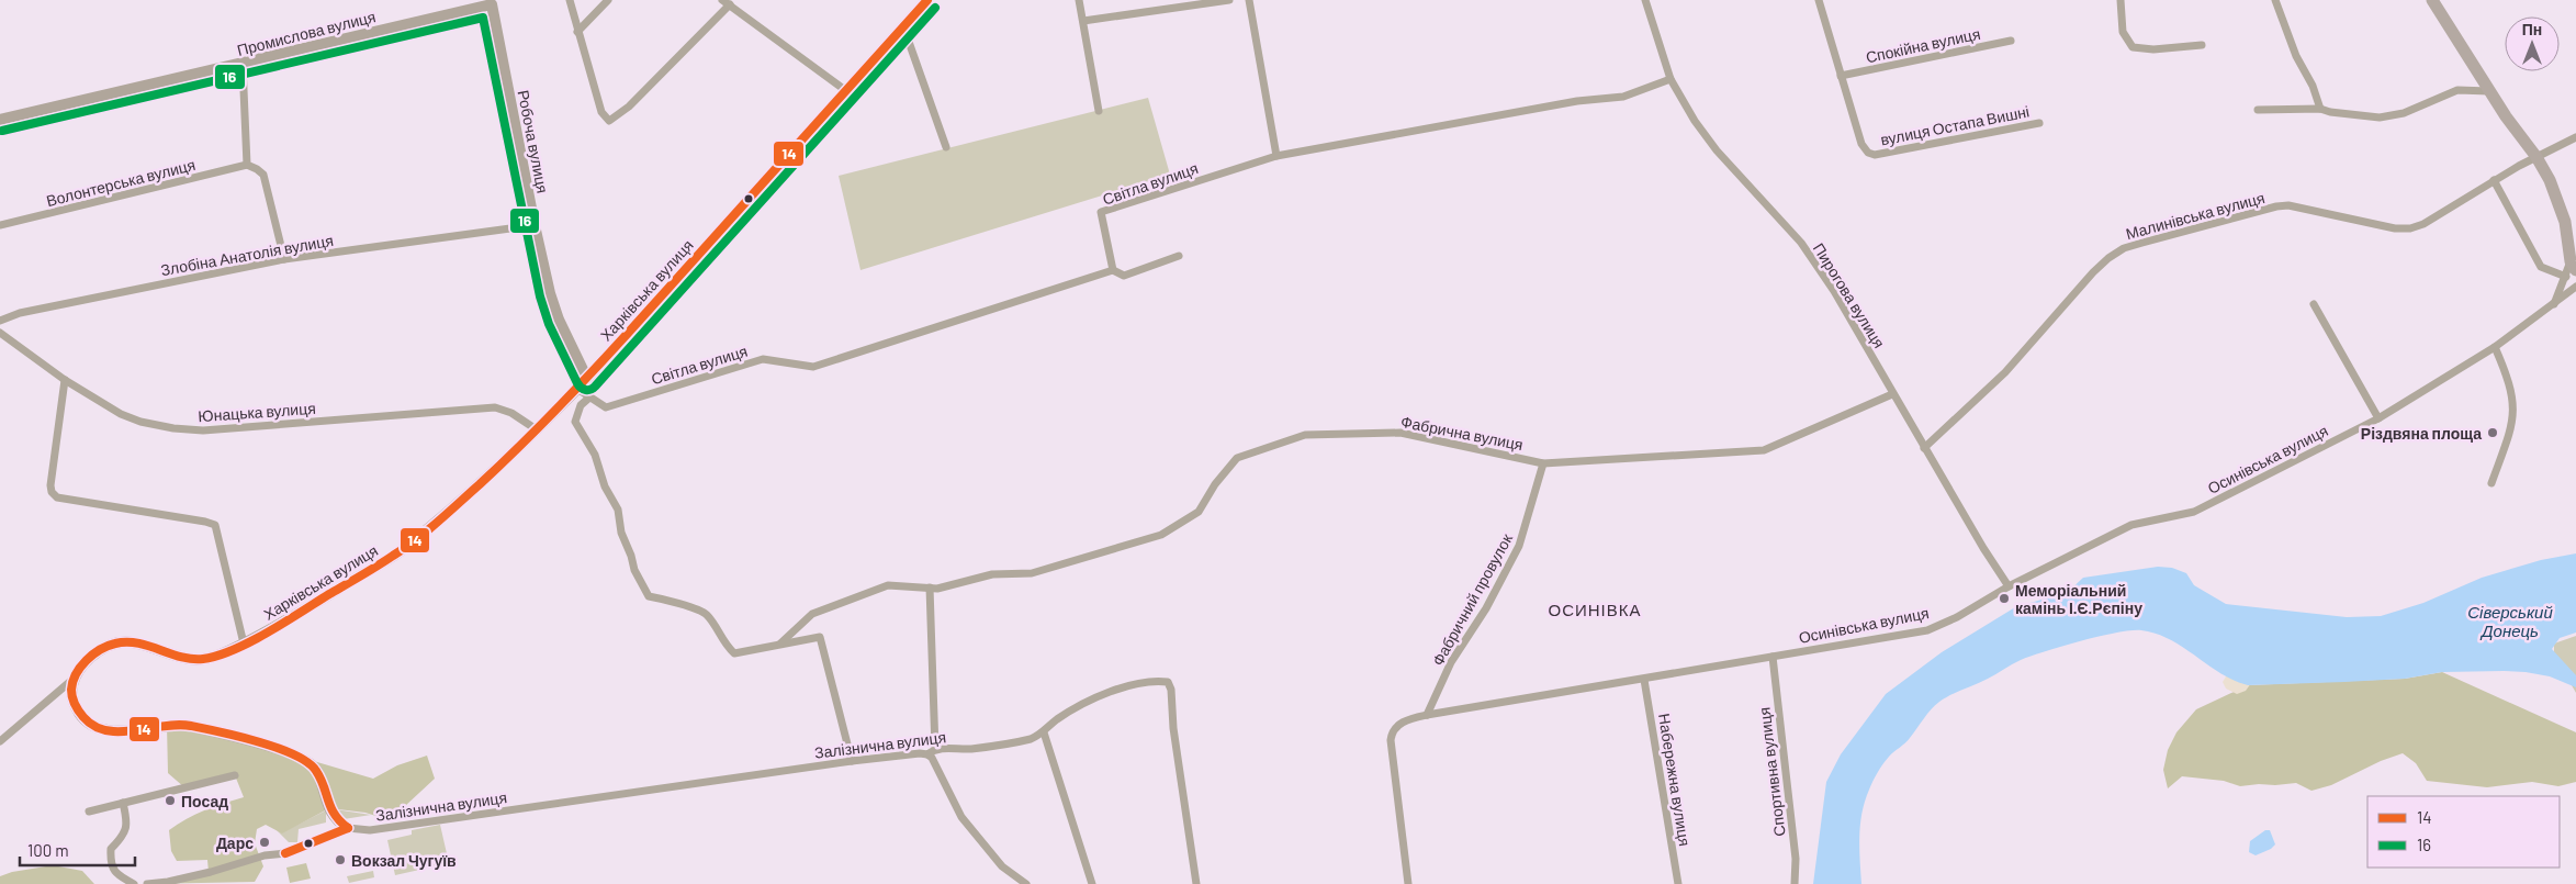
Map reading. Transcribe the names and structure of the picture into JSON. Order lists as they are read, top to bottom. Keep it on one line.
{"streets":{"street":["Промислова вулиця","Спокійна вулиця","вулиця Остапа Вишні","Робоча вулиця","Волонтерська вулиця","Світла вулиця","Малинівська вулиця","Злобіна Анатолія вулиця","Харківська вулиця","Пирогова вулиця","Юнацька вулиця","Фабрична вулиця","Осинівська вулиця","Фабричний провулок","Залізнична вулиця","Спортивна вулиця","Набережна вулиця"]},"crossings":[["Промислова вулиця","Робоча вулиця"],["Спокійна вулиця","вулиця Остапа Вишні"],["Робоча вулиця","Злобіна Анатолія вулиця"],["Робоча вулиця","Харківська вулиця"],["Світла вулиця","Харківська вулиця"],["Світла вулиця","Пирогова вулиця"],["Малинівська вулиця","Пирогова вулиця"],["Харківська вулиця","Юнацька вулиця"],["Пирогова вулиця","Фабрична вулиця"],["Пирогова вулиця","Осинівська вулиця"],["Фабрична вулиця","Фабричний провулок"],["Осинівська вулиця","Фабричний провулок"],["Осинівська вулиця","Спортивна вулиця"],["Осинівська вулиця","Набережна вулиця"]],"districts":["ОСИНІВКА"],"water":["Сіверський Донець"],"places":["Різдвяна площа","Меморіальний камінь І.Є.Рєпіну","Посад","Дарс","Вокзал Чугуїв"],"lines":["transit line 14","transit line 16"],"legend":["14","16"],"scale_bar":"100 m","north":"top"}
